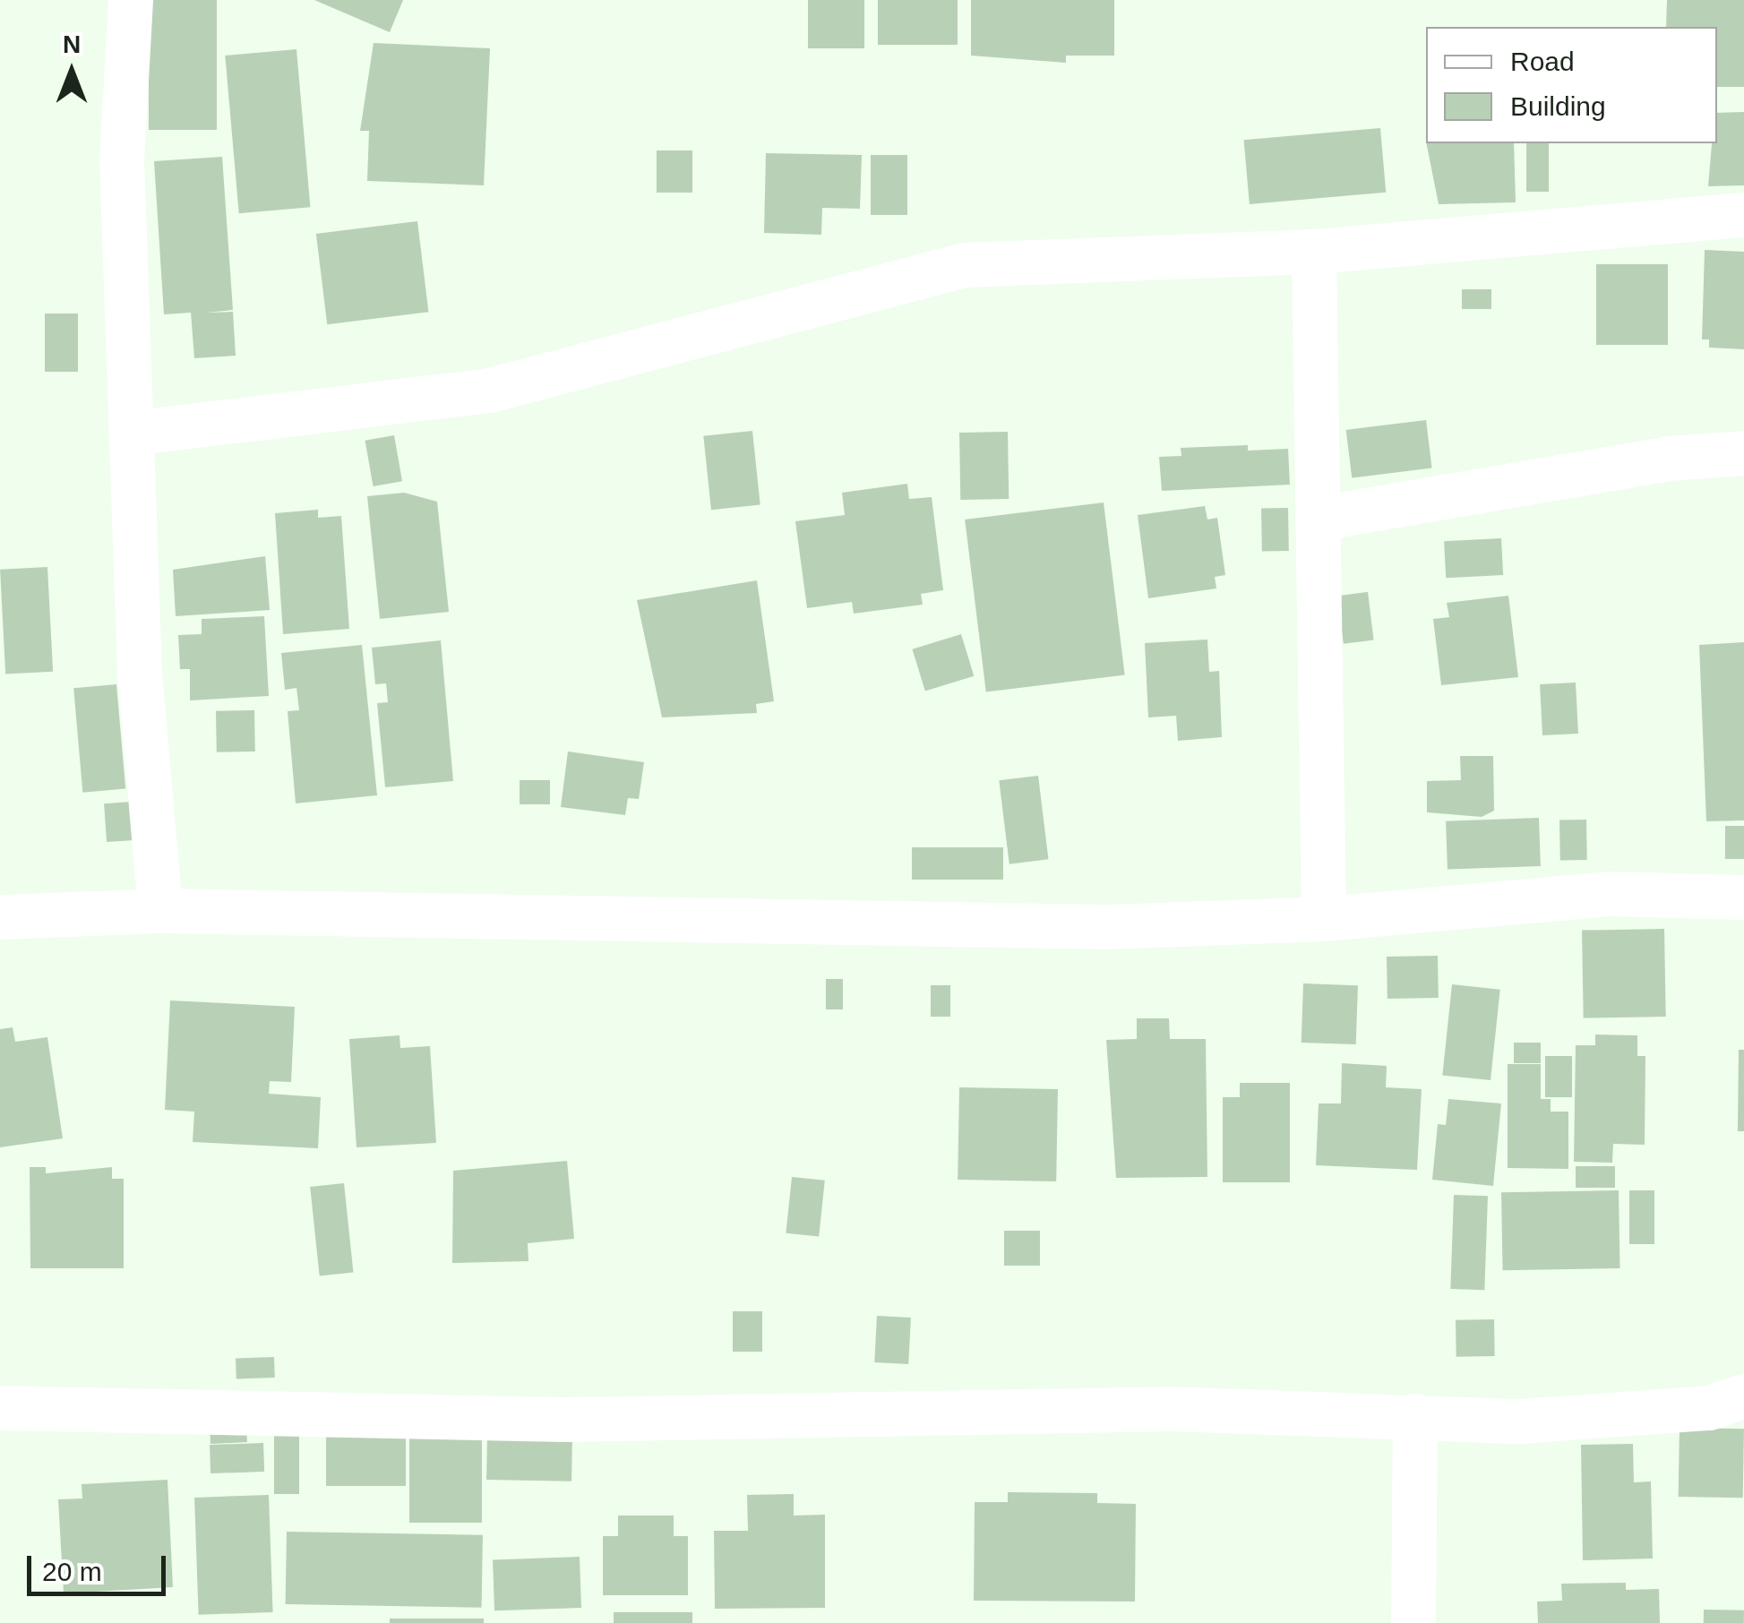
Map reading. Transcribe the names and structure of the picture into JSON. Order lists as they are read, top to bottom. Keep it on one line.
{"legend":["Road","Building"],"scale_bar":"20 m","north":"top"}
